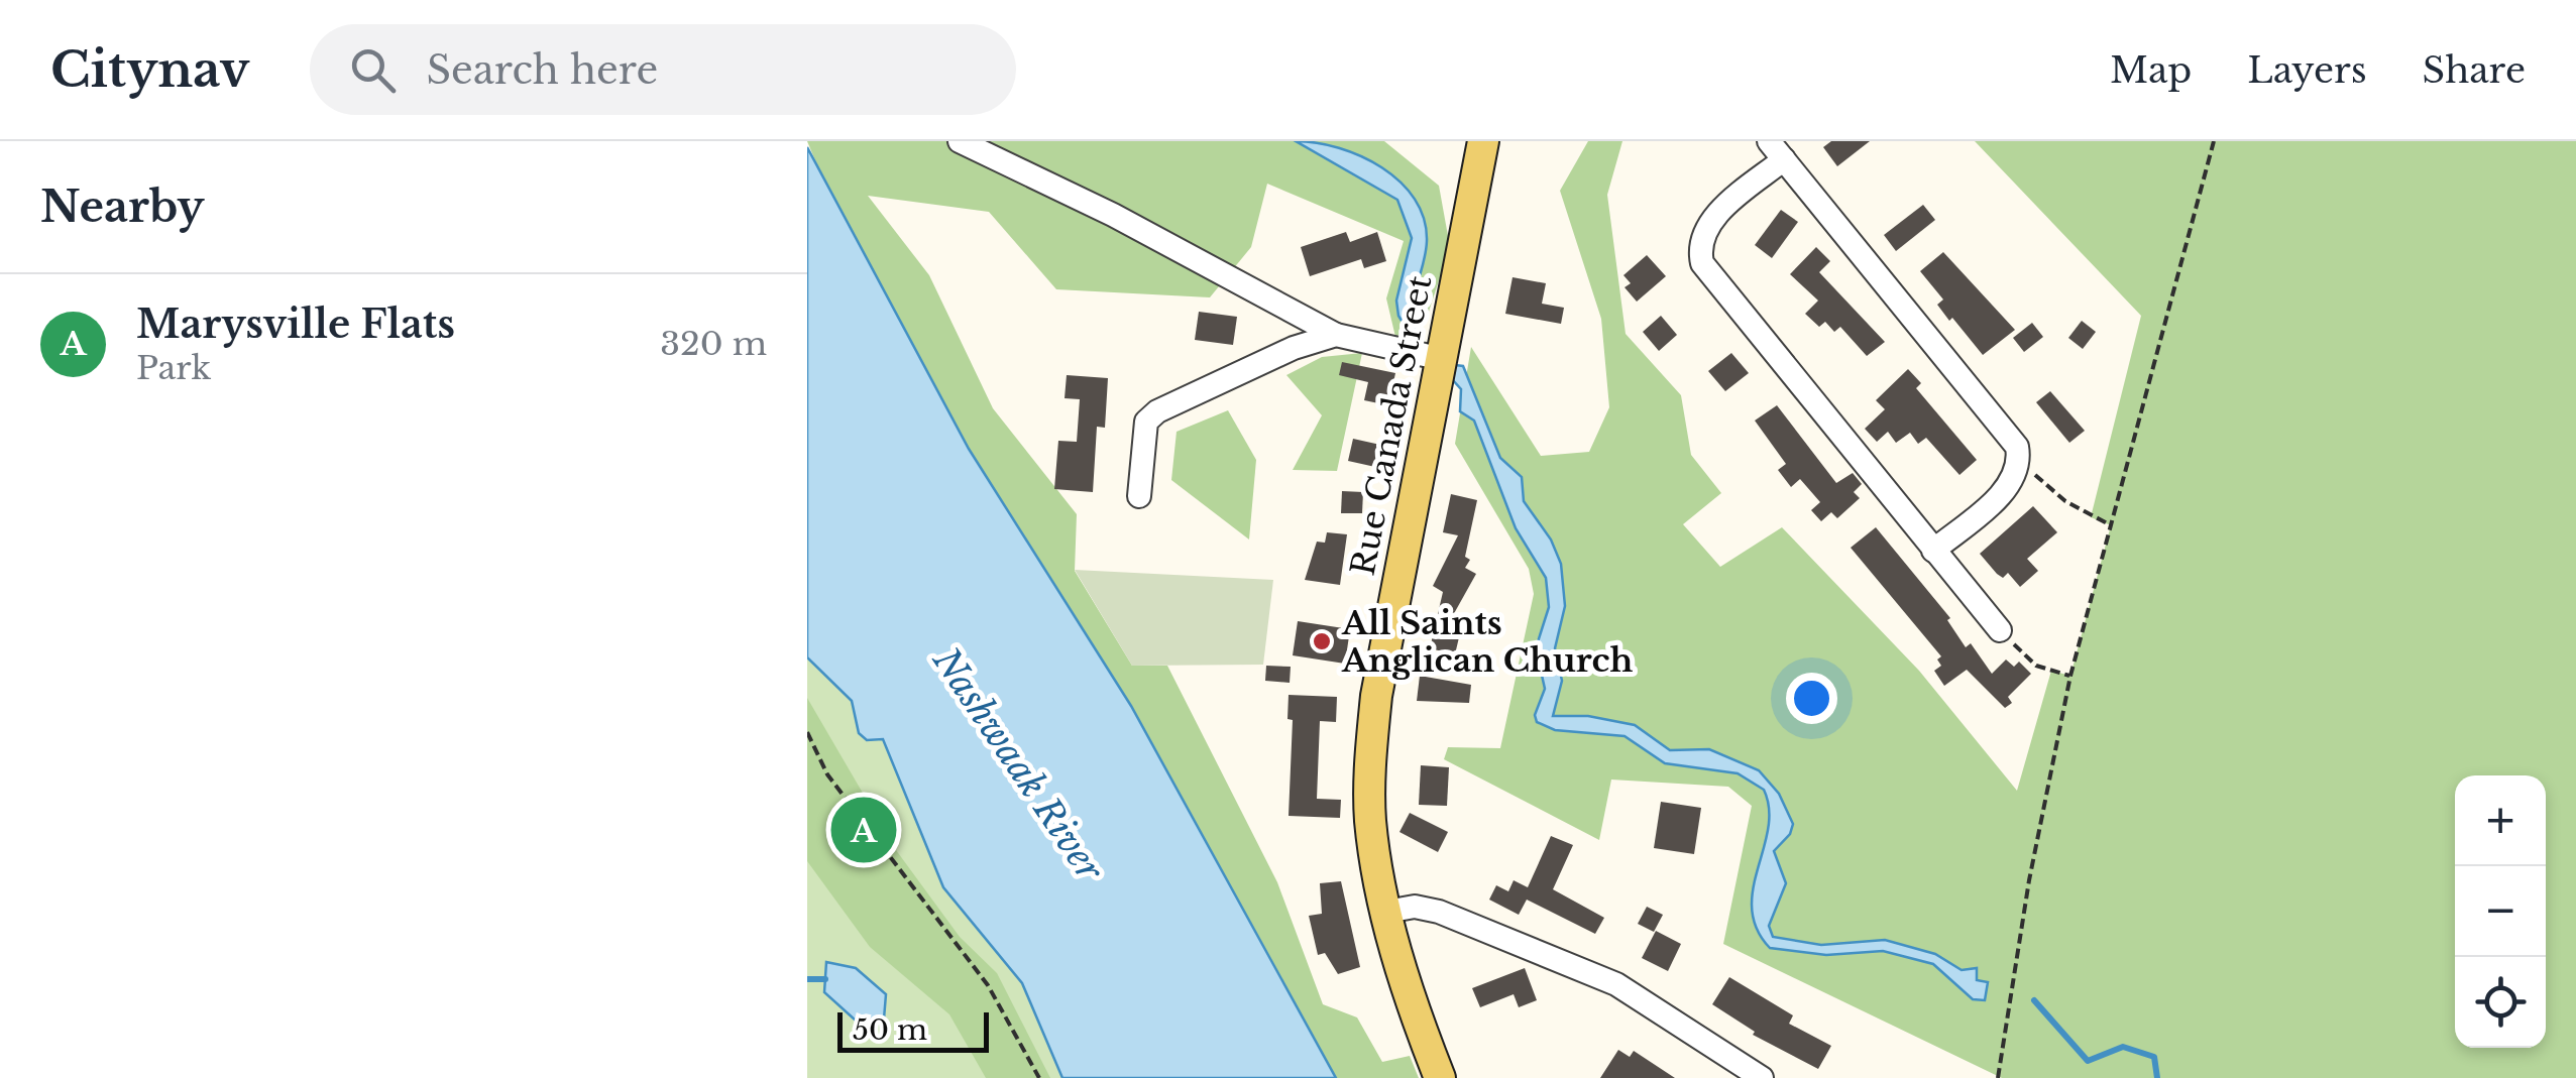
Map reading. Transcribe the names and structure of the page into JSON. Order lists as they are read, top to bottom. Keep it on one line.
{"streets":{"main road":["Rue Canada Street"]},"water":["Nashwaak River"],"places":["All Saints Anglican Church"],"scale_bar":"50 m","page":{"header":"Citynav","search":"Search here","nav":["Map","Layers","Share"],"heading":"Nearby","list":[{"mark":"A","name":"Marysville Flats","note":"Park","value":"320 m"}],"map_buttons":["+","−"],"pins":"A","scale":"50 m"}}
